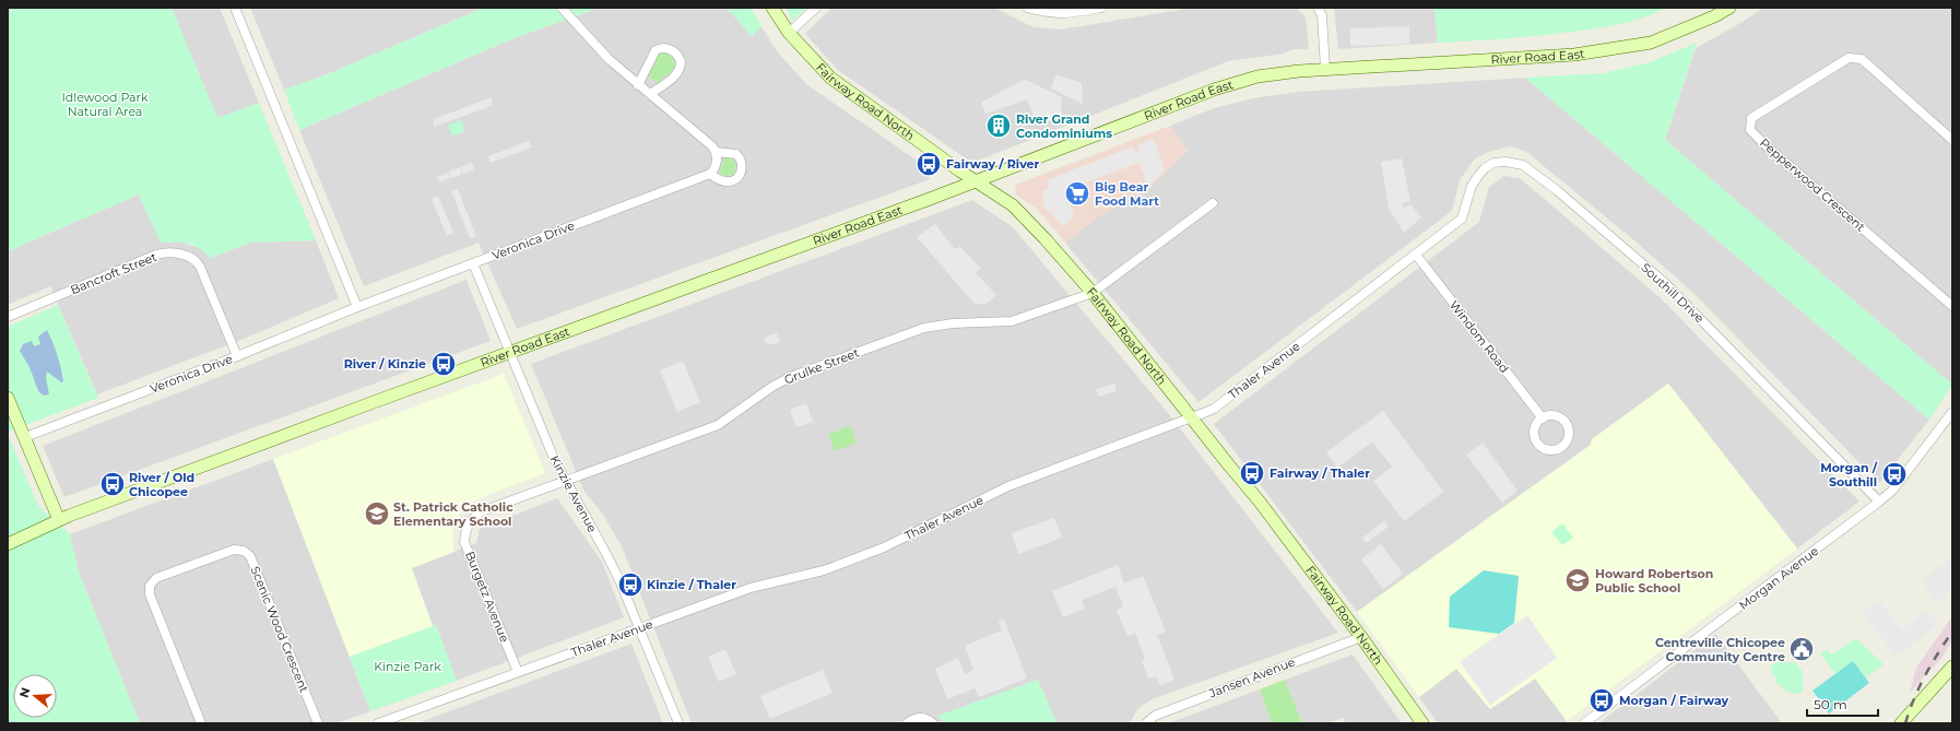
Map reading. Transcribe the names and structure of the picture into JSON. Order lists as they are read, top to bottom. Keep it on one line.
{"streets":{"street":["River Road East","Fairway Road North","Pepperwood Crescent","Veronica Drive","Bancroft Street","Southill Drive","Windom Road","Grulke Street","Thaler Avenue","Kinzie Avenue","Morgan Avenue","Burgetz Avenue","Scenic Wood Crescent","Jansen Avenue"]},"crossings":[["River Road East","Fairway Road North"],["River Road East","Kinzie Avenue"],["Fairway Road North","Grulke Street"],["Fairway Road North","Thaler Avenue"],["Fairway Road North","Jansen Avenue"],["Veronica Drive","Bancroft Street"],["Veronica Drive","Kinzie Avenue"],["Southill Drive","Thaler Avenue"],["Southill Drive","Morgan Avenue"],["Windom Road","Thaler Avenue"],["Grulke Street","Kinzie Avenue"],["Grulke Street","Burgetz Avenue"],["Thaler Avenue","Kinzie Avenue"],["Thaler Avenue","Burgetz Avenue"],["Kinzie Avenue","Burgetz Avenue"]],"parks":["Idlewood Park Natural Area","Kinzie Park"],"places":{"building":["River Grand Condominiums"],"bus stop":["Fairway / River","River / Kinzie","Fairway / Thaler","Morgan / Southill","River / Old Chicopee","Kinzie / Thaler","Morgan / Fairway"],"supermarket":["Big Bear Food Mart"],"school or university":["St. Patrick Catholic Elementary School","Howard Robertson Public School"],"public building":["Centreville Chicopee Community Centre"]},"scale_bar":"50 m","north":"left"}
